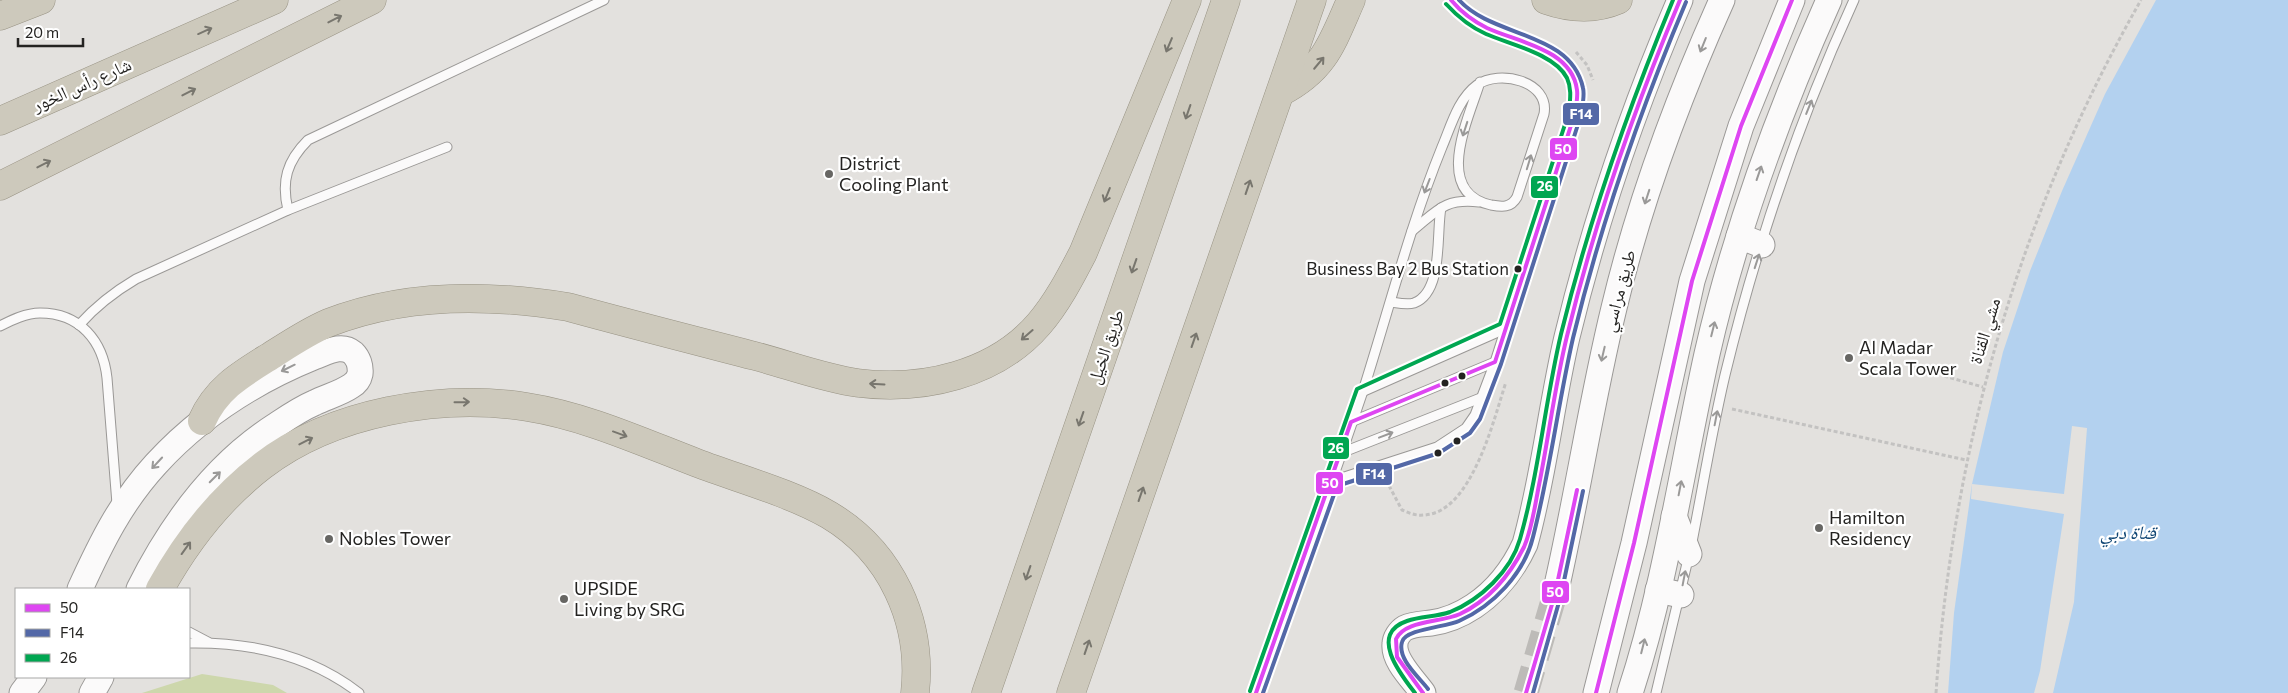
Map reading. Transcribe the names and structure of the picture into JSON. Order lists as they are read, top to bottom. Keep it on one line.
{"streets":{"highway":["شارع رأس الخور","طريق الخيل"],"street":["طريق مراسي"],"path":["مشي القناة"]},"water":["قناة دبي"],"places":["District Cooling Plant","Business Bay 2 Bus Station","Al Madar Scala Tower","Hamilton Residency","Nobles Tower","UPSIDE Living by SRG"],"lines":["transit line 50","transit line F14","transit line 26"],"legend":["50","F14","26"],"scale_bar":"20 m"}
